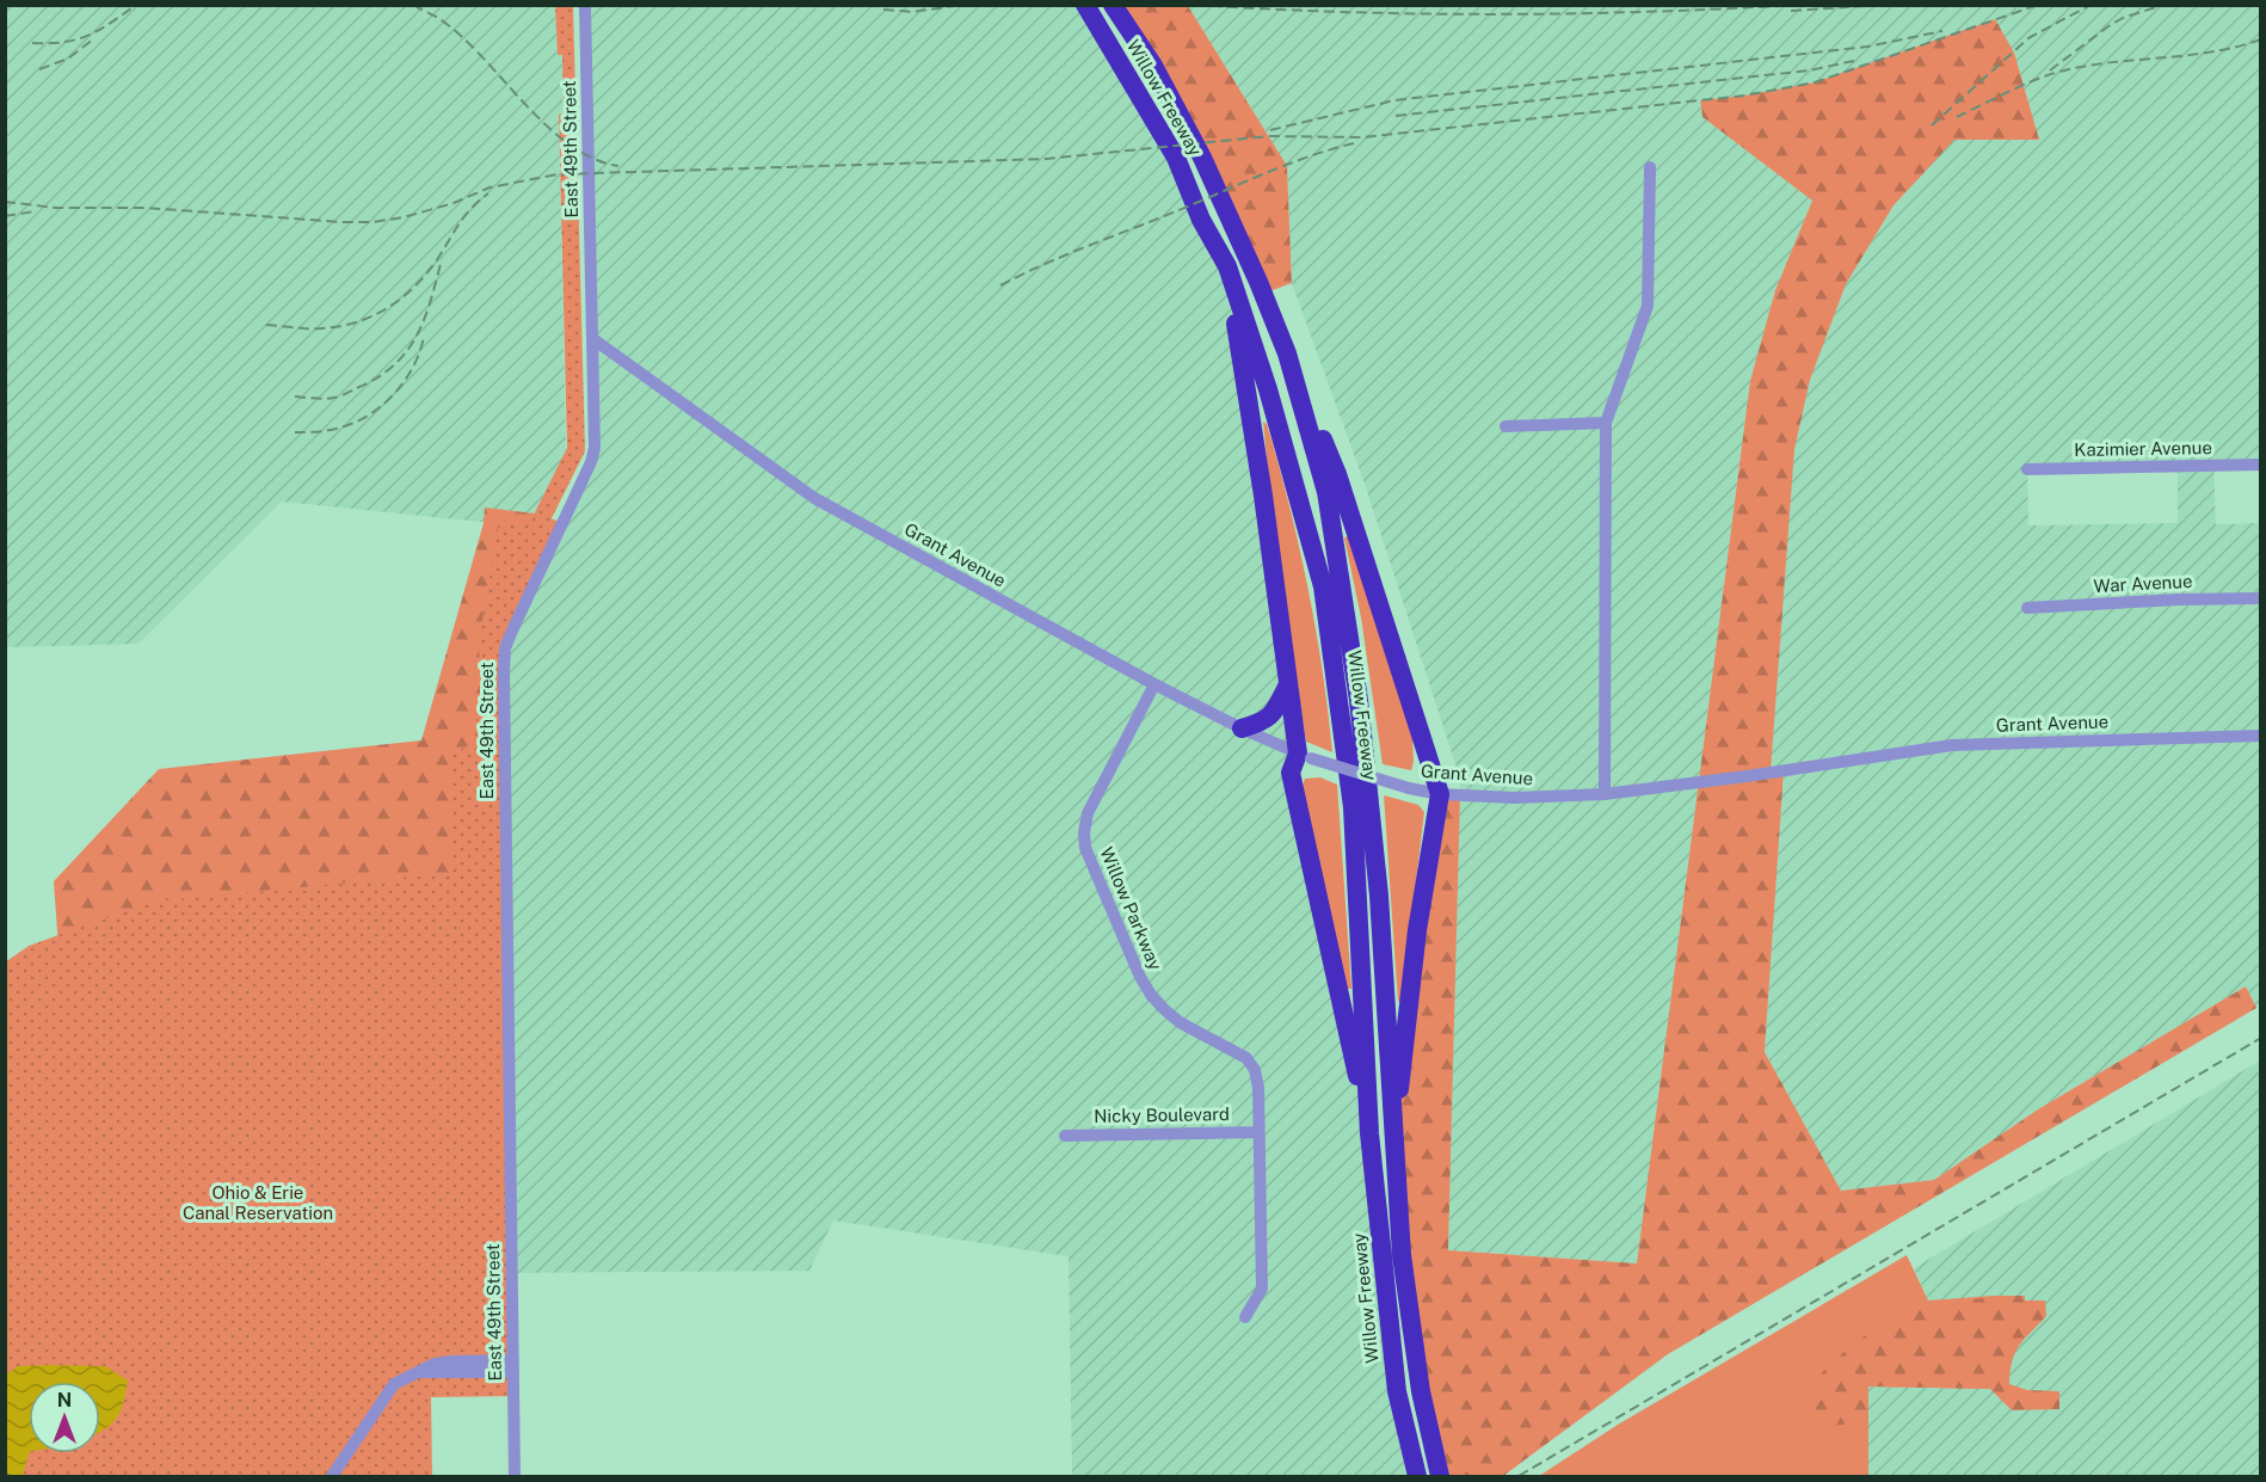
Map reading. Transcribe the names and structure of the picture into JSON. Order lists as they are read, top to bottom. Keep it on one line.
{"streets":{"highway":["Willow Freeway"],"street":["East 49th Street","Kazimier Avenue","Grant Avenue","War Avenue","Willow Parkway","Nicky Boulevard"]},"crossings":[["East 49th Street","Grant Avenue"],["Grant Avenue","Willow Parkway"],["Willow Parkway","Nicky Boulevard"]],"parks":["Ohio & Erie Canal Reservation"],"north":"top"}
